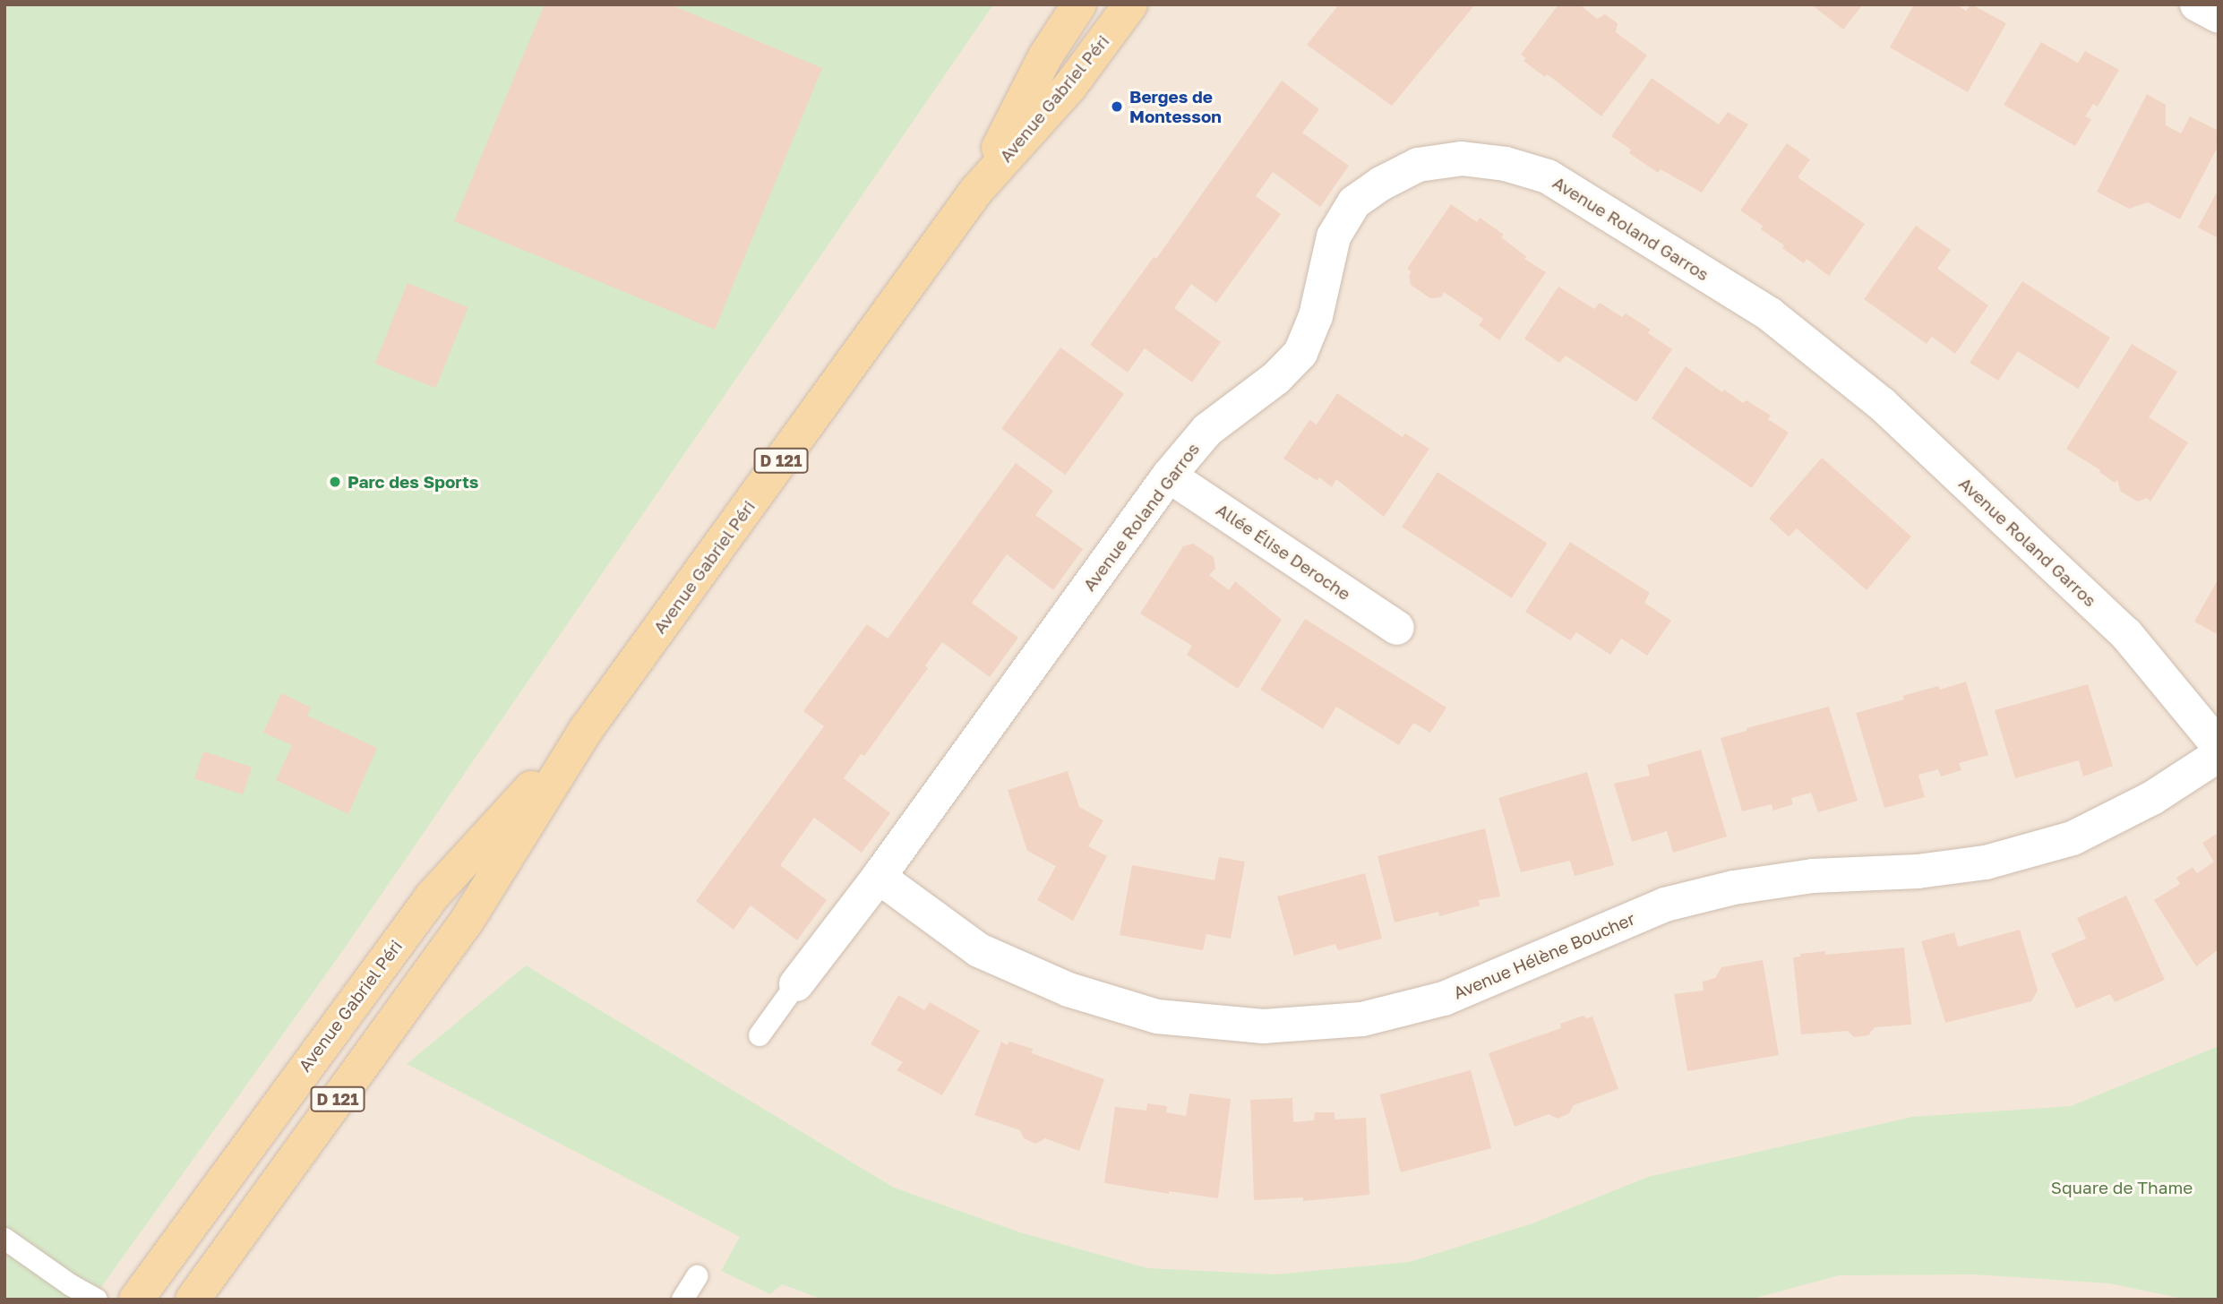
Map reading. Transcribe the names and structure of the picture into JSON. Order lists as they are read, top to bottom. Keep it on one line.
{"streets":{"main road":["Avenue Gabriel Péri","D 121"],"street":["Avenue Roland Garros","Allée Élise Deroche","Avenue Hélène Boucher"]},"crossings":[["Avenue Roland Garros","Allée Élise Deroche"],["Avenue Roland Garros","Avenue Hélène Boucher"]],"parks":["Square de Thame"],"places":["Berges de Montesson","Parc des Sports"]}
